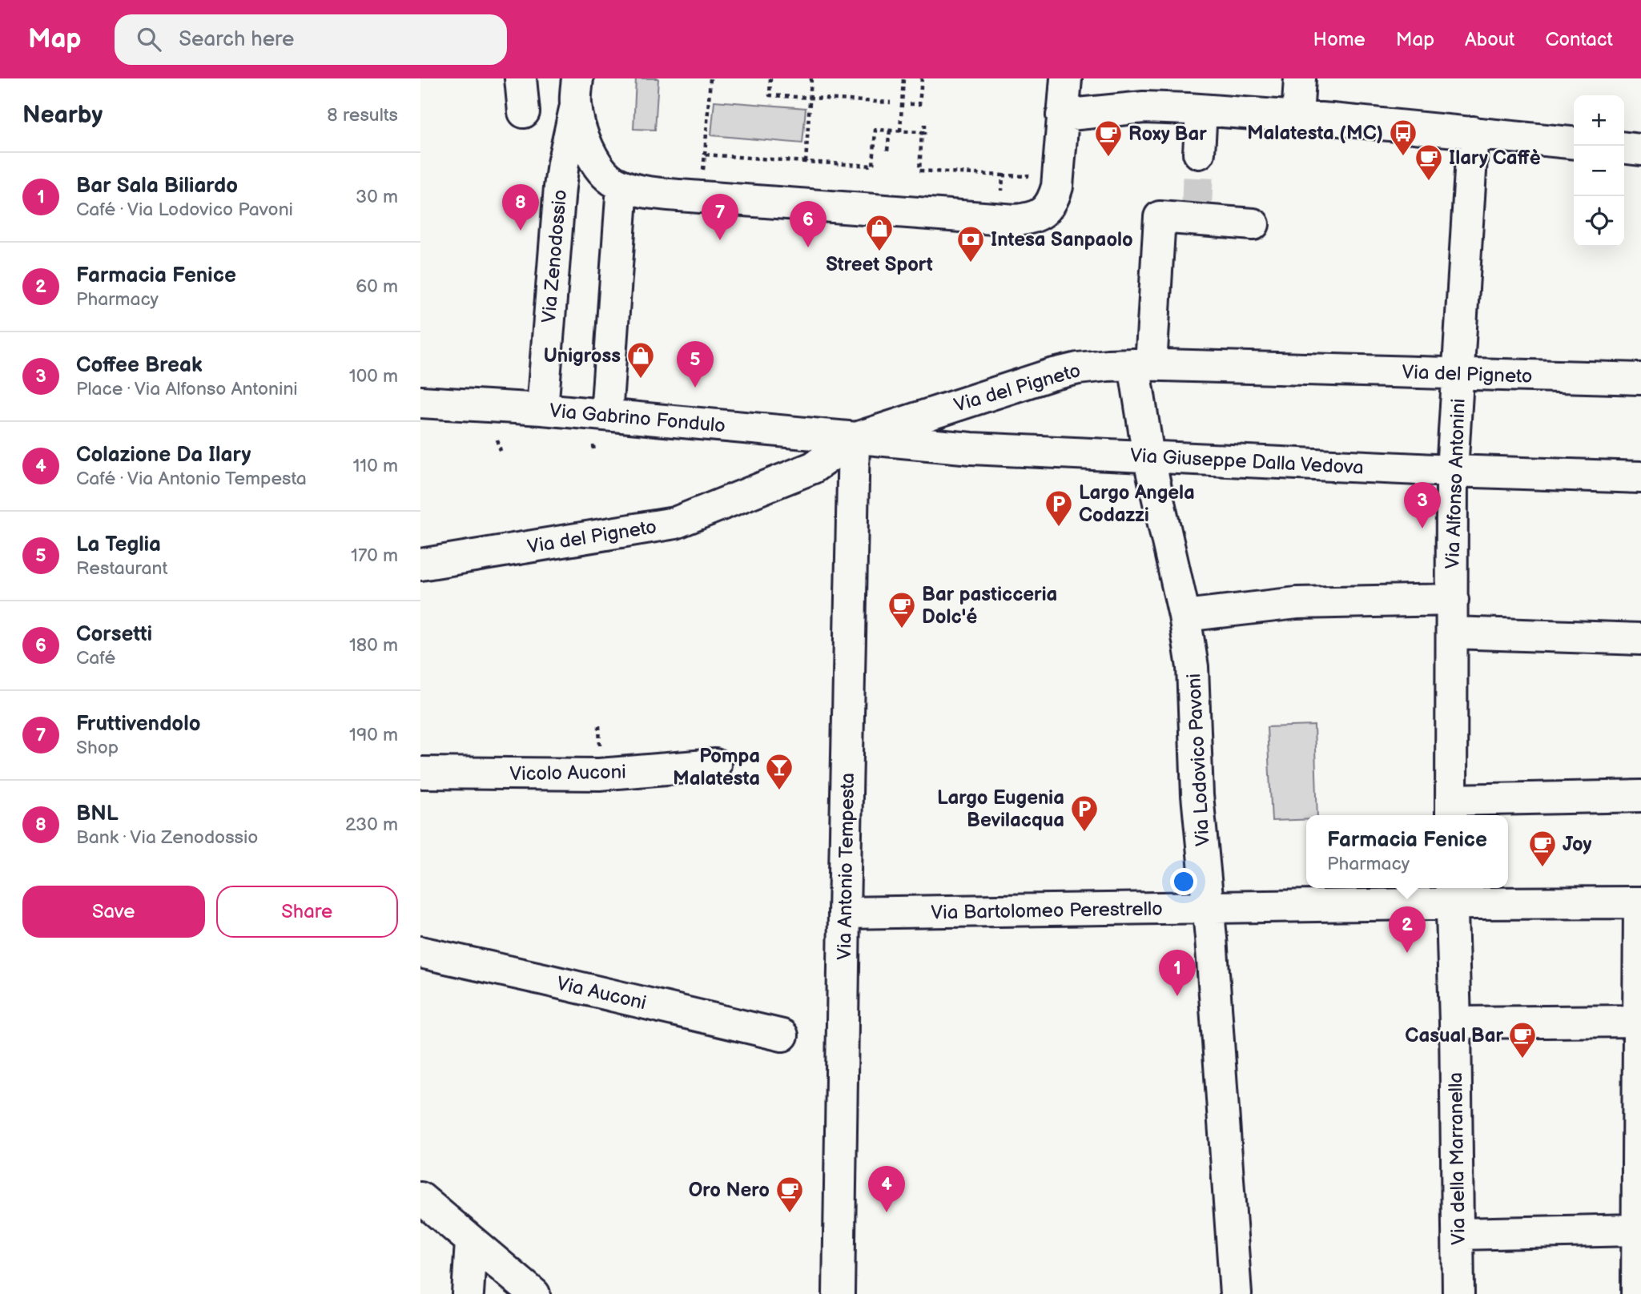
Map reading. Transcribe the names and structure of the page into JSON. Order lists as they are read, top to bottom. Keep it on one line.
{"streets":{"street":["Via Zenodossio","Via del Pigneto","Via Gabrino Fondulo","Via Giuseppe Dalla Vedova","Via Alfonso Antonini","Via Lodovico Pavoni","Vicolo Auconi","Via Antonio Tempesta","Via Bartolomeo Perestrello","Via Auconi","Via della Marranella"]},"crossings":[["Via Zenodossio","Via Gabrino Fondulo"],["Via del Pigneto","Via Gabrino Fondulo"],["Via del Pigneto","Via Giuseppe Dalla Vedova"],["Via del Pigneto","Via Alfonso Antonini"],["Via del Pigneto","Via Lodovico Pavoni"],["Via del Pigneto","Via Antonio Tempesta"],["Via Gabrino Fondulo","Via Giuseppe Dalla Vedova"],["Via Gabrino Fondulo","Via Antonio Tempesta"],["Via Giuseppe Dalla Vedova","Via Alfonso Antonini"],["Via Giuseppe Dalla Vedova","Via Lodovico Pavoni"],["Via Giuseppe Dalla Vedova","Via Antonio Tempesta"],["Via Lodovico Pavoni","Via Bartolomeo Perestrello"],["Via Antonio Tempesta","Via Bartolomeo Perestrello"],["Via Bartolomeo Perestrello","Via della Marranella"]],"places":{"bus stop":["Malatesta (MC)"],"cafe":["Roxy Bar","Ilary Caffè","Bar pasticceria Dolc'é","Joy","Casual Bar","Oro Nero"],"shop":["Street Sport","Unigross"],"bank":["Intesa Sanpaolo"],"parking":["Largo Angela Codazzi","Largo Eugenia Bevilacqua"],"bar":["Pompa Malatesta"]},"page":{"header":"Map","search":"Search here","nav":["Home","Map","About","Contact"],"heading":["Nearby","8 results"],"map_buttons":["+","−"],"list":[{"mark":"1","name":"Bar Sala Biliardo","note":"Café · Via Lodovico Pavoni","value":"30 m"},{"mark":"2","name":"Farmacia Fenice","note":"Pharmacy","value":"60 m"},{"mark":"3","name":"Coffee Break","note":"Place · Via Alfonso Antonini","value":"100 m"},{"mark":"4","name":"Colazione Da Ilary","note":"Café · Via Antonio Tempesta","value":"110 m"},{"mark":"5","name":"La Teglia","note":"Restaurant","value":"170 m"},{"mark":"6","name":"Corsetti","note":"Café","value":"180 m"},{"mark":"7","name":"Fruttivendolo","note":"Shop","value":"190 m"},{"mark":"8","name":"BNL","note":"Bank · Via Zenodossio","value":"230 m"}],"pins":["8","7","6","5","3","2","1","4"],"popup":["Farmacia Fenice","Pharmacy"],"buttons":["Save","Share"]}}
